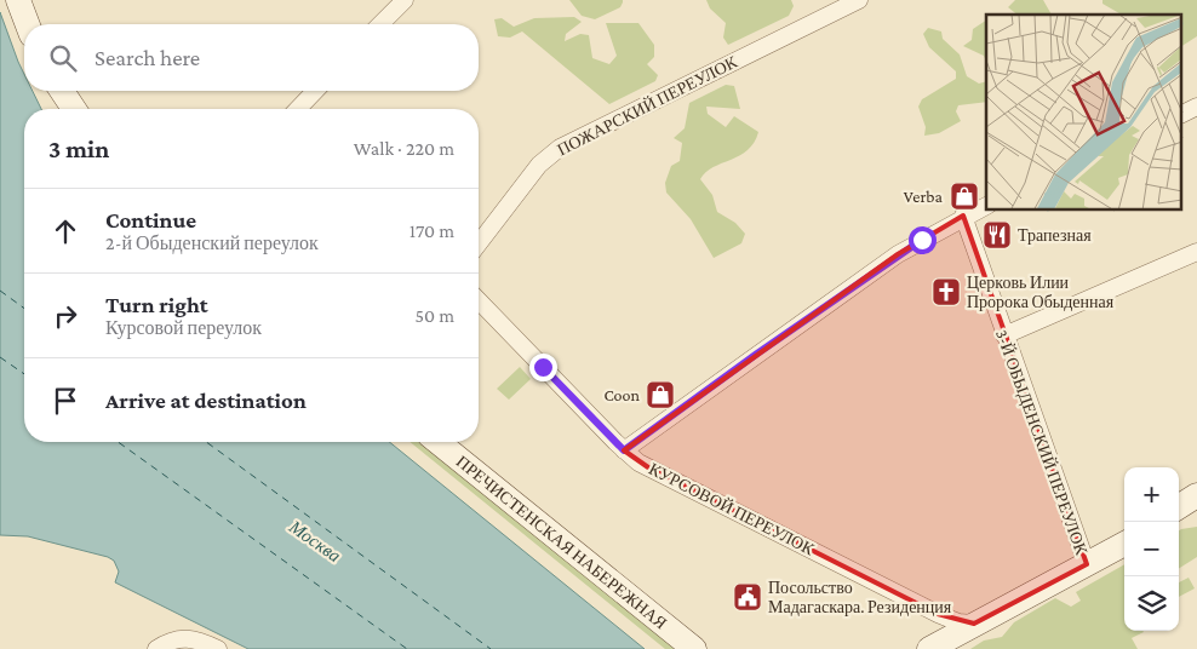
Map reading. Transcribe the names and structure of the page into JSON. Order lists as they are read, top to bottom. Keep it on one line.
{"streets":{"main road":["ПРЕЧИСТЕНСКАЯ НАБЕРЕЖНАЯ"],"street":["ПОЖАРСКИЙ ПЕРЕУЛОК","3-Й ОБЫДЕНСКИЙ ПЕРЕУЛОК","КУРСОВОЙ ПЕРЕУЛОК"]},"water":["Москва"],"places":{"shop":["Verba","Coon"],"restaurant":["Трапезная"],"church":["Церковь Илии Пророка Обыденная"],"public building":["Посольство Мадагаскара. Резиденция"]},"page":{"search":"Search here","heading":["3 min","Walk · 220 m"],"list":[["Continue","2-й Обыденский переулок","170 m"],["Turn right","Курсовой переулок","50 m"],"Arrive at destination"],"map_buttons":["+","−"]}}
